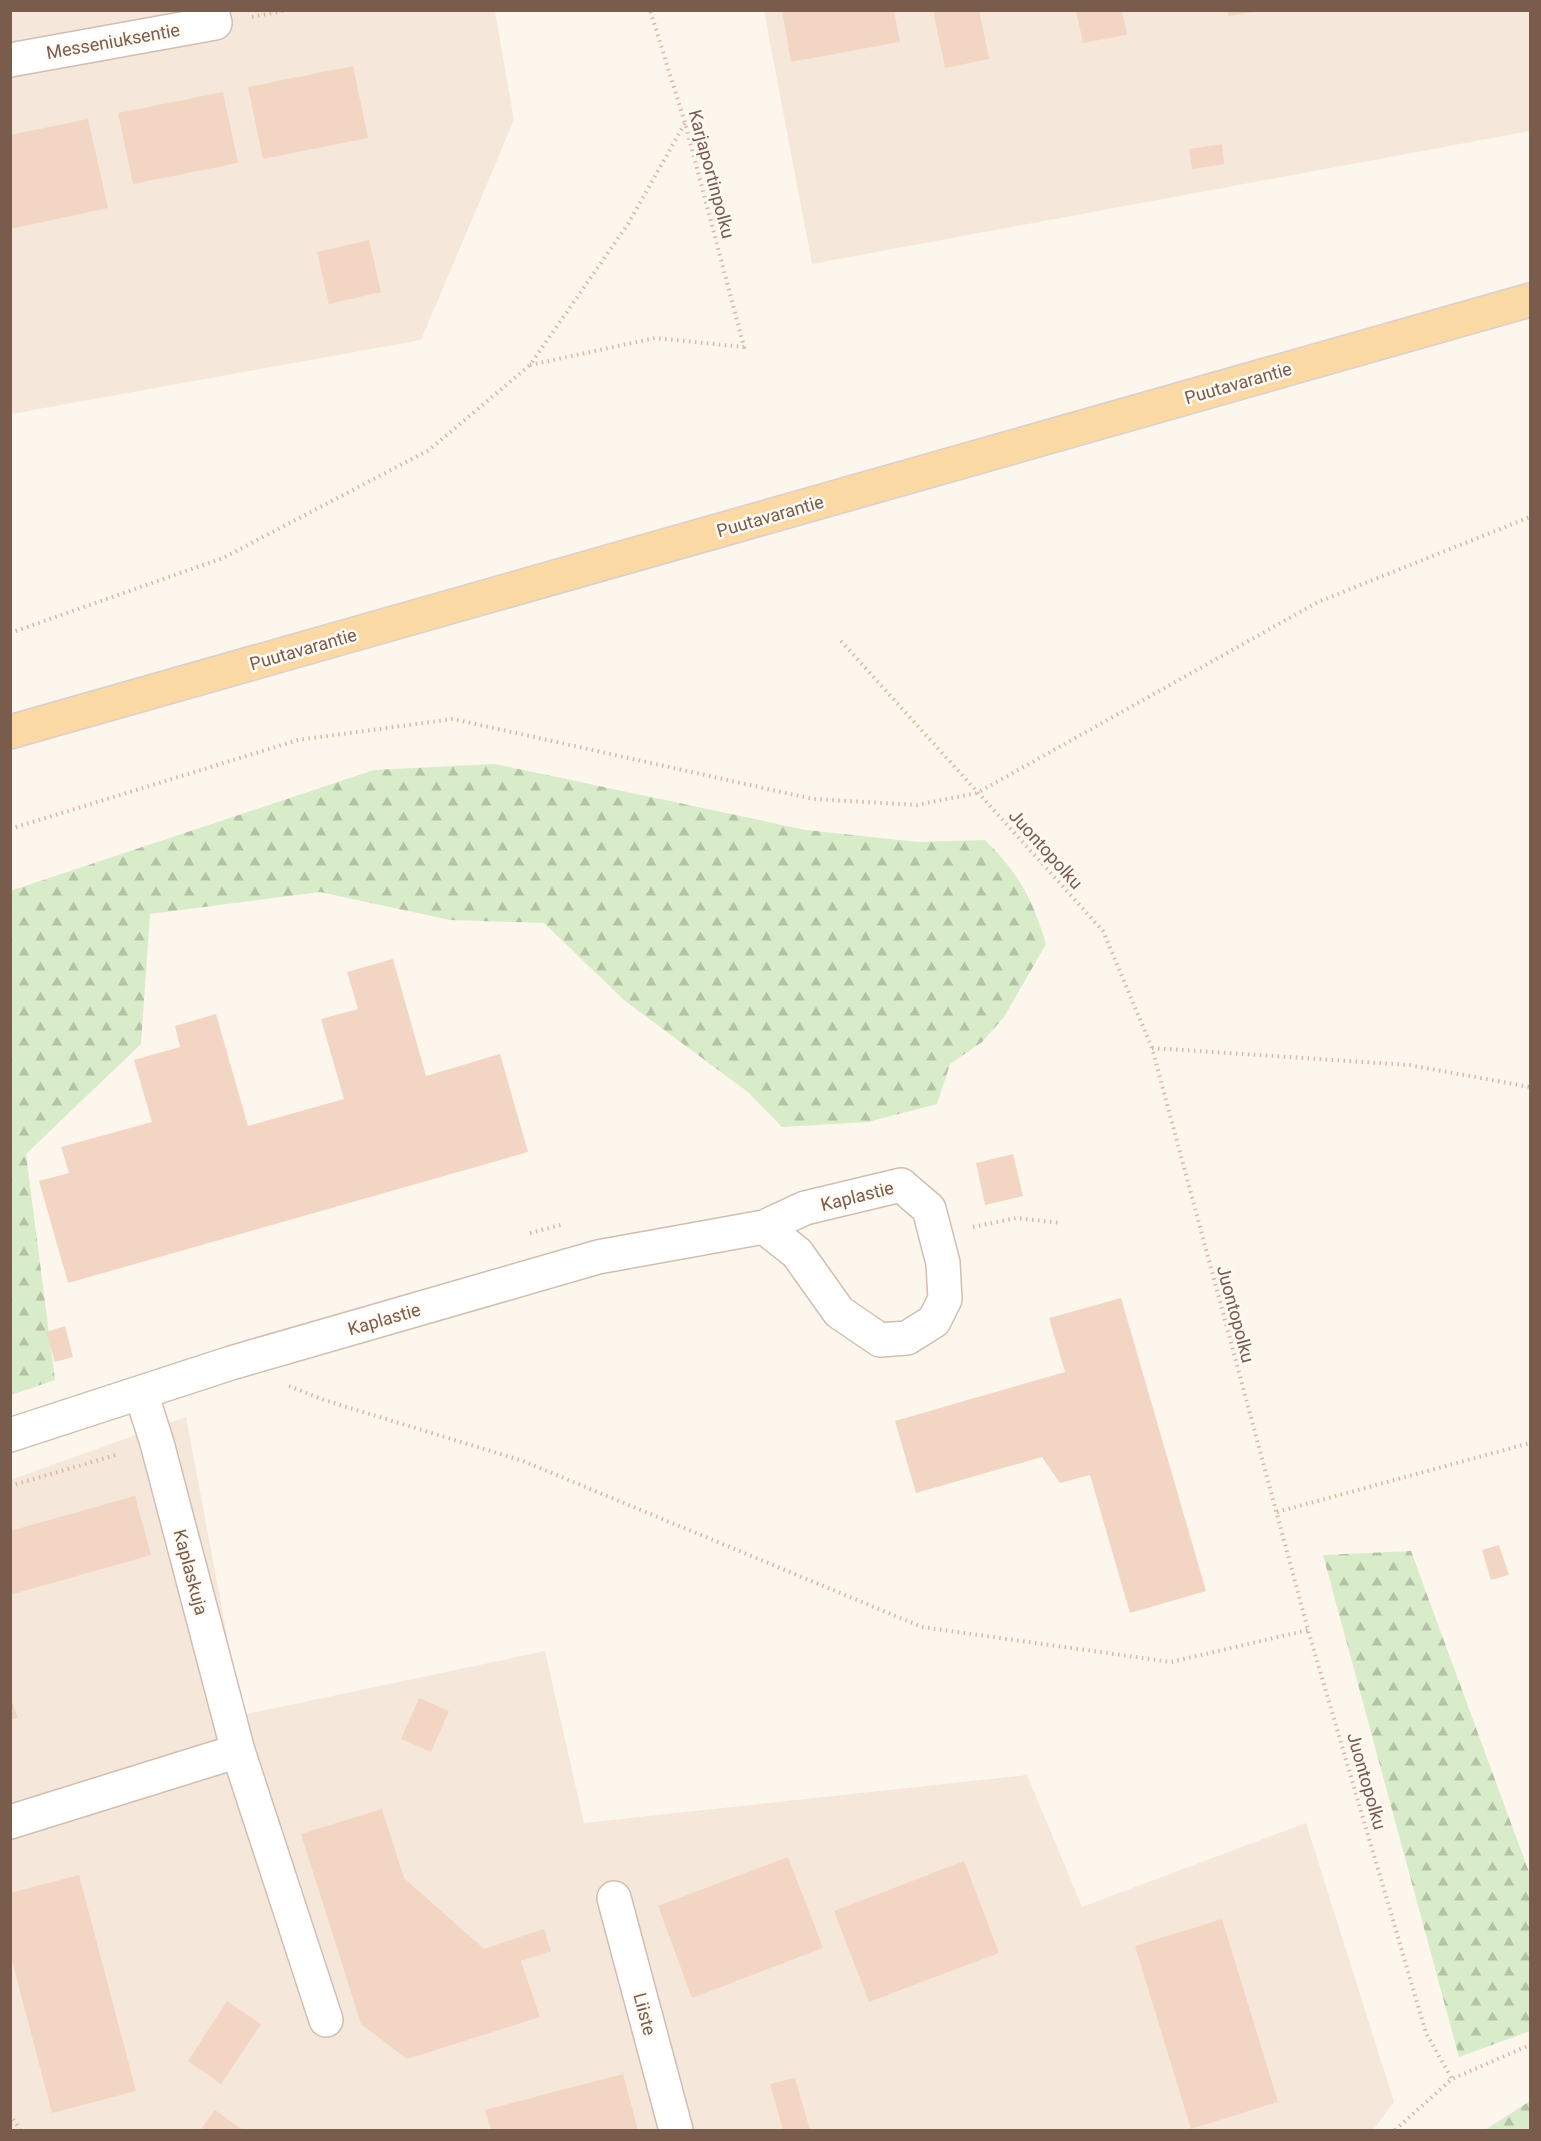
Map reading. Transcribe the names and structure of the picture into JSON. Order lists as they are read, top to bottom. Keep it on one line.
{"streets":{"main road":["Puutavarantie"],"street":["Messeniuksentie","Kaplastie","Kaplaskuja","Liiste"],"path":["Karjaportinpolku","Juontopolku"]},"crossings":[["Kaplastie","Kaplaskuja"]]}
